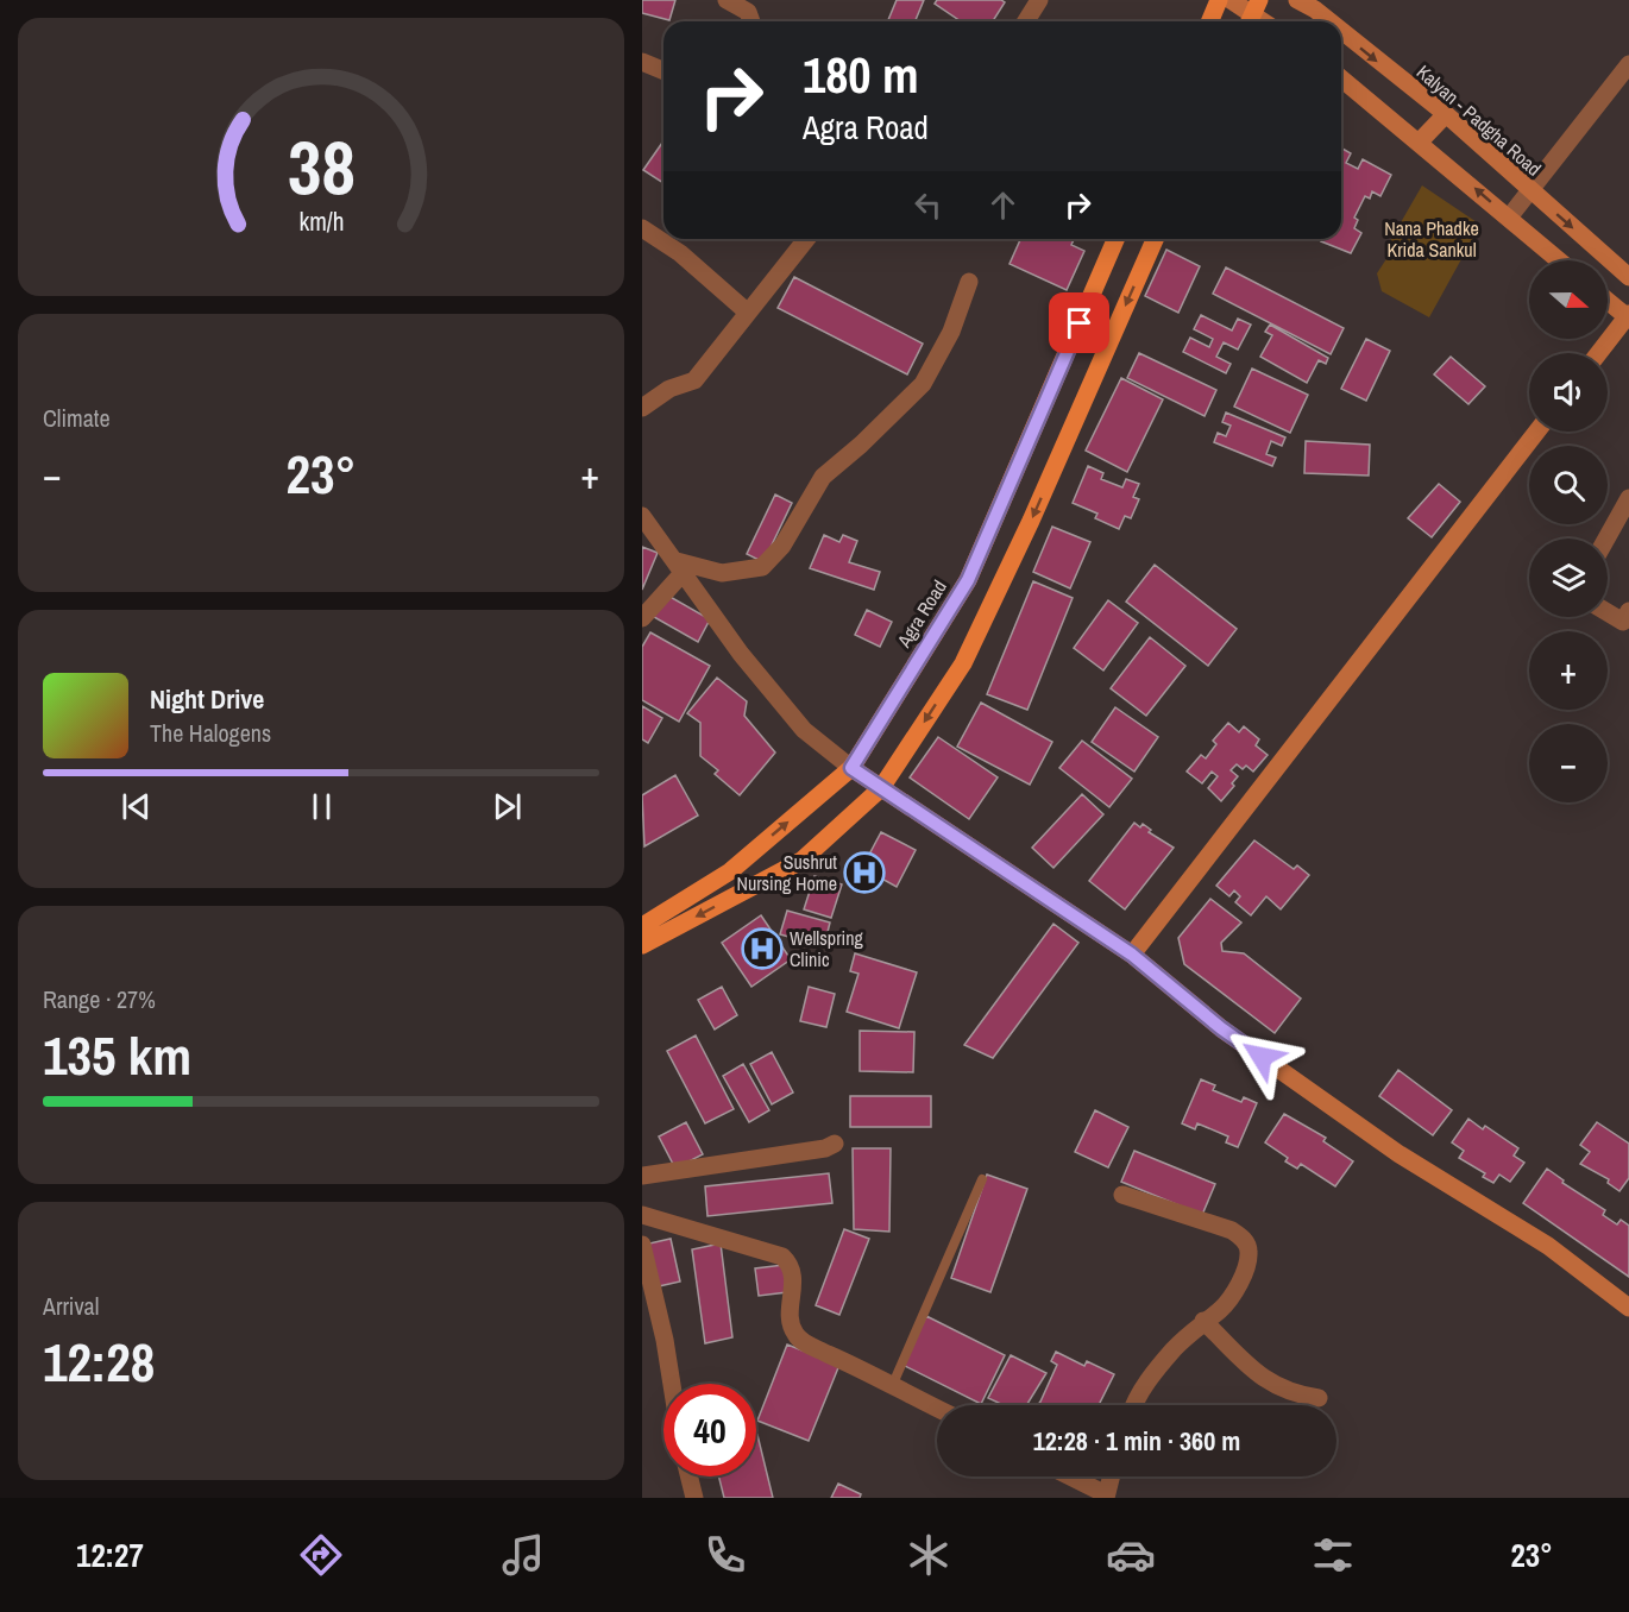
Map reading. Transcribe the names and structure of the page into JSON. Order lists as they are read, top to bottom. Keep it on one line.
{"streets":{"main road":["Agra Road"],"street":["Kalyan - Padgha Road"]},"parks":["Nana Phadke Krida Sankul"],"places":{"hospital":["Sushrut Nursing Home","Wellspring Clinic"]},"north":"right","page":{"turn":["180 m","Agra Road"],"map_buttons":["+","−"],"tile":["Climate",["Range · 27%","135 km"],["Arrival","12:28"]],"heat":["−","23°","+"],"song":["Night Drive","The Halogens"],"limit":"40","trip":"12:28 · 1 min · 360 m","tabs":["12:27","23°"],"gauge":["38","km/h"]}}
